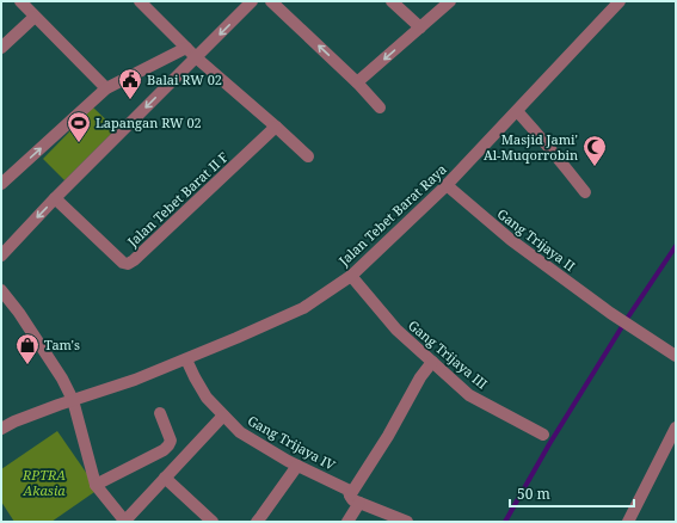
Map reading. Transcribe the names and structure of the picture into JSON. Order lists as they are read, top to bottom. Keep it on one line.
{"streets":{"street":["Jalan Tebet Barat II F","Jalan Tebet Barat Raya","Gang Trijaya II","Gang Trijaya III","Gang Trijaya IV"]},"crossings":[["Jalan Tebet Barat Raya","Gang Trijaya II"],["Jalan Tebet Barat Raya","Gang Trijaya III"],["Jalan Tebet Barat Raya","Gang Trijaya IV"]],"parks":["RPTRA Akasia"],"places":{"public building":["Balai RW 02"],"sports":["Lapangan RW 02"],"mosque":["Masjid Jami' Al-Muqorrobin"],"shop":["Tam's"]},"scale_bar":"50 m"}
